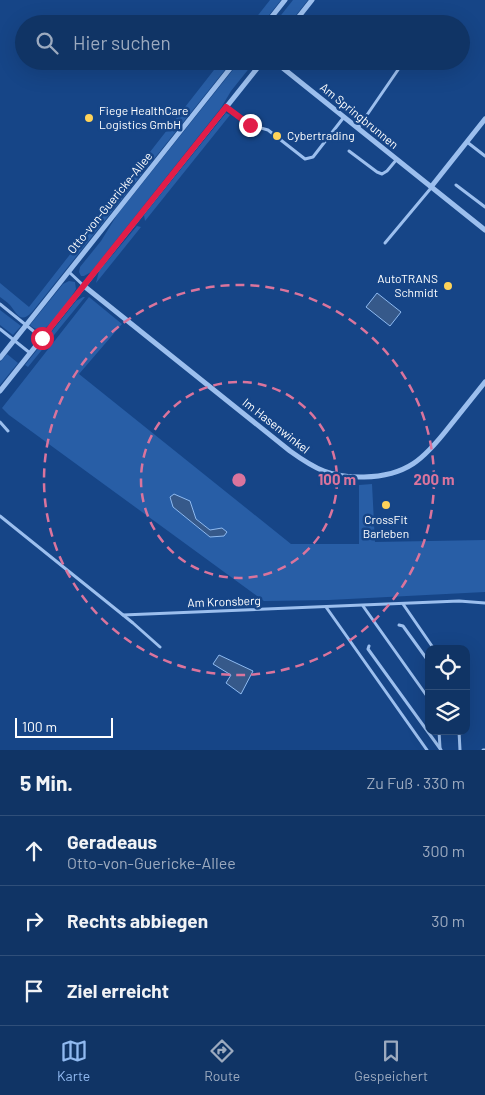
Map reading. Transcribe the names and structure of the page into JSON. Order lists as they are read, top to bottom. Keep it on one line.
{"streets":{"street":["Am Springbrunnen","Otto-von-Guericke-Allee","Im Hasenwinkel"],"lane":["Am Kronsberg"]},"places":["Fiege HealthCare Logistics GmbH","Cybertrading","AutoTRANS Schmidt","CrossFit Barleben"],"scale_bar":"100 m","page":{"search":"Hier suchen","scale":"100 m","heading":["5 Min.","Zu Fuß · 330 m"],"list":[["Geradeaus","Otto-von-Guericke-Allee","300 m"],["Rechts abbiegen","30 m"],"Ziel erreicht"],"nav":["Karte","Route","Gespeichert"]},"rings":["100 m","200 m"]}
